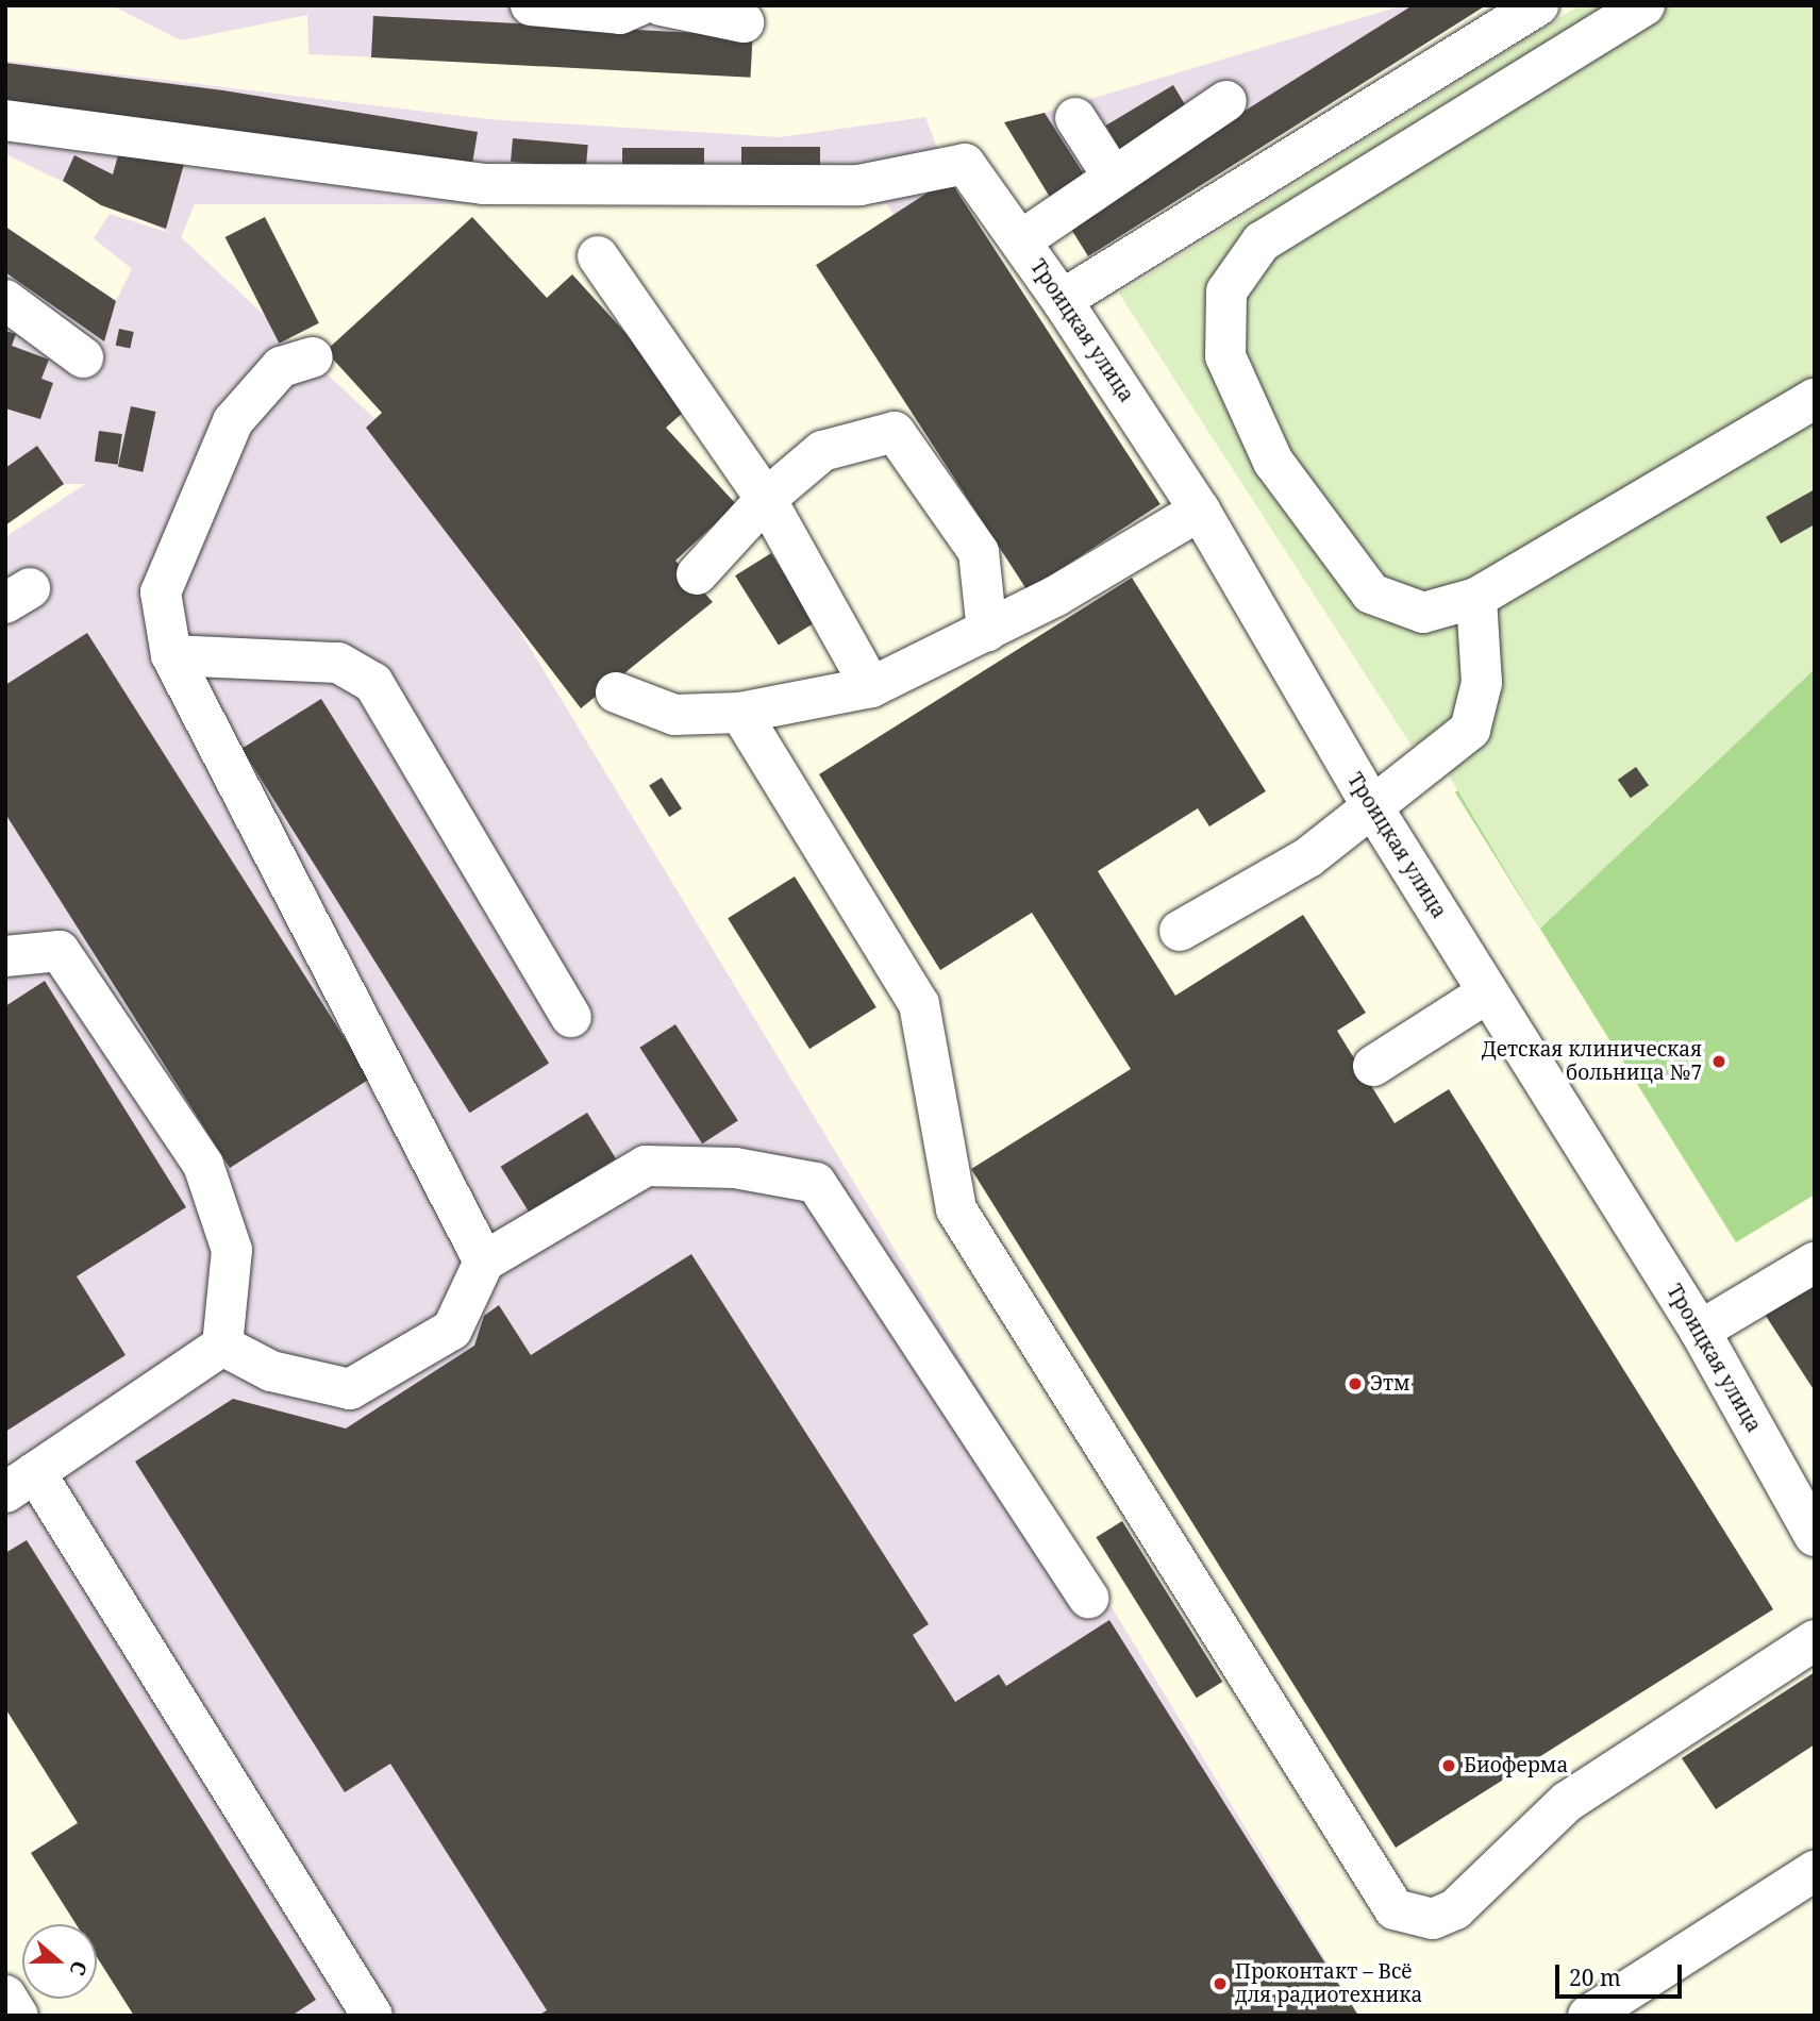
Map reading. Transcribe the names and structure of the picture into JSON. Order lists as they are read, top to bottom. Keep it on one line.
{"streets":{"street":["Троицкая улица"]},"places":["Детская клиническая больница №7","Этм","Биоферма","Проконтакт – Всё для радиотехника"],"scale_bar":"20 m","north":"right"}
